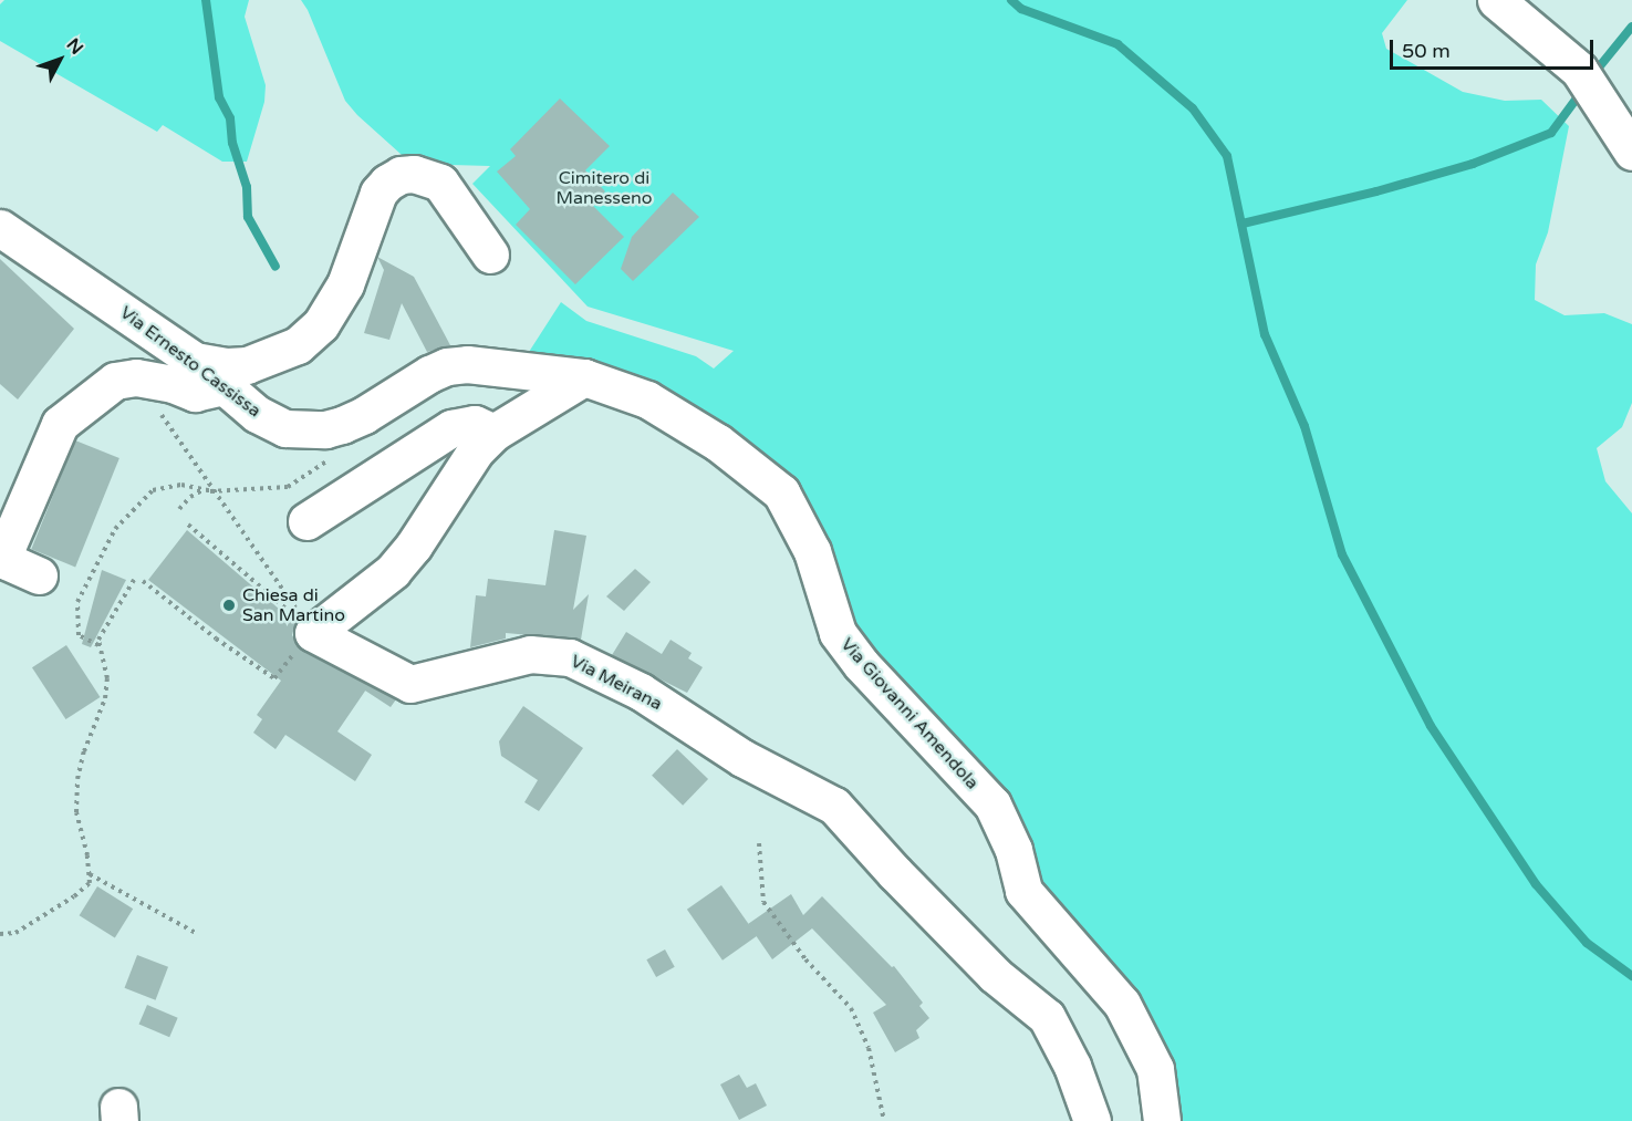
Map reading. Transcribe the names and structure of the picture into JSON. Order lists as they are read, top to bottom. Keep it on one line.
{"streets":{"street":["Via Ernesto Cassissa","Via Meirana","Via Giovanni Amendola"]},"crossings":[["Via Ernesto Cassissa","Via Giovanni Amendola"]],"parks":["Cimitero di Manesseno"],"places":["Chiesa di San Martino"],"scale_bar":"50 m","north":"top right"}
